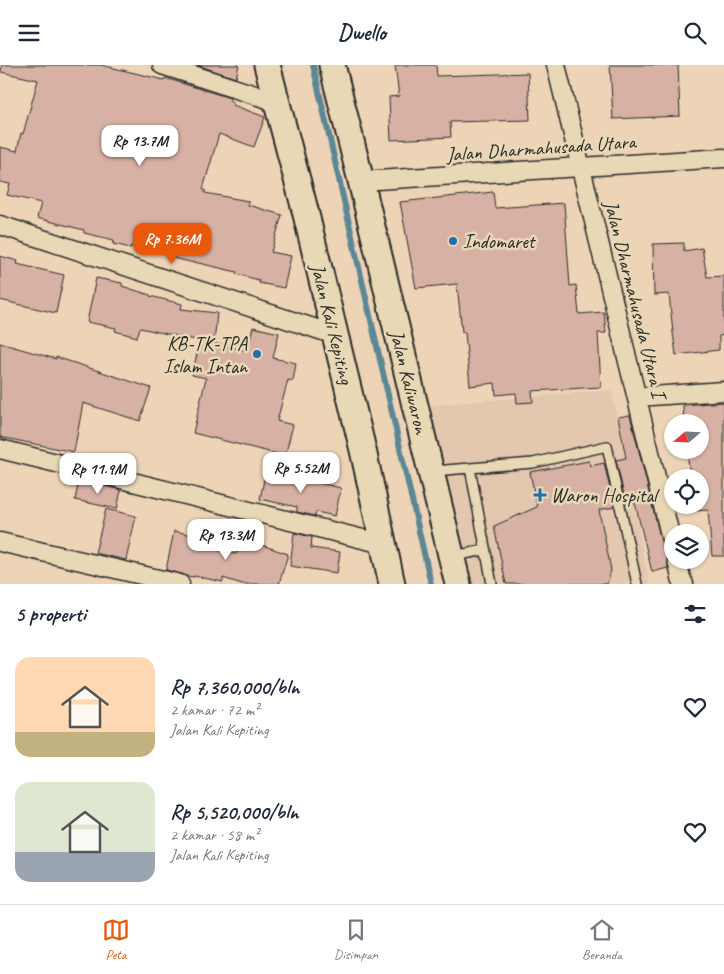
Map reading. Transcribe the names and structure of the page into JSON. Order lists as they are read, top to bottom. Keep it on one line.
{"streets":{"main road":["Jalan Kali Kepiting","Jalan Kaliwaron"],"street":["Jalan Dharmahusada Utara","Jalan Dharmahusada Utara I"]},"crossings":[["Jalan Dharmahusada Utara","Jalan Dharmahusada Utara I"],["Jalan Dharmahusada Utara","Jalan Kaliwaron"]],"places":{"other":["Indomaret","KB-TK-TPA Islam Intan"],"health":["Waron Hospital"]},"north":"left","page":{"header":"Dwello","price":["Rp 13.7M","Rp 7.36M","Rp 5.52M","Rp 11.9M","Rp 13.3M"],"heading":"5 properti","list":[{"name":"Rp 7,360,000/bln","note":"2 kamar · 72 m² · Jalan Kali Kepiting"},{"name":"Rp 5,520,000/bln","note":"2 kamar · 58 m² · Jalan Kali Kepiting"}],"tabs":["Peta","Disimpan","Beranda"]}}
